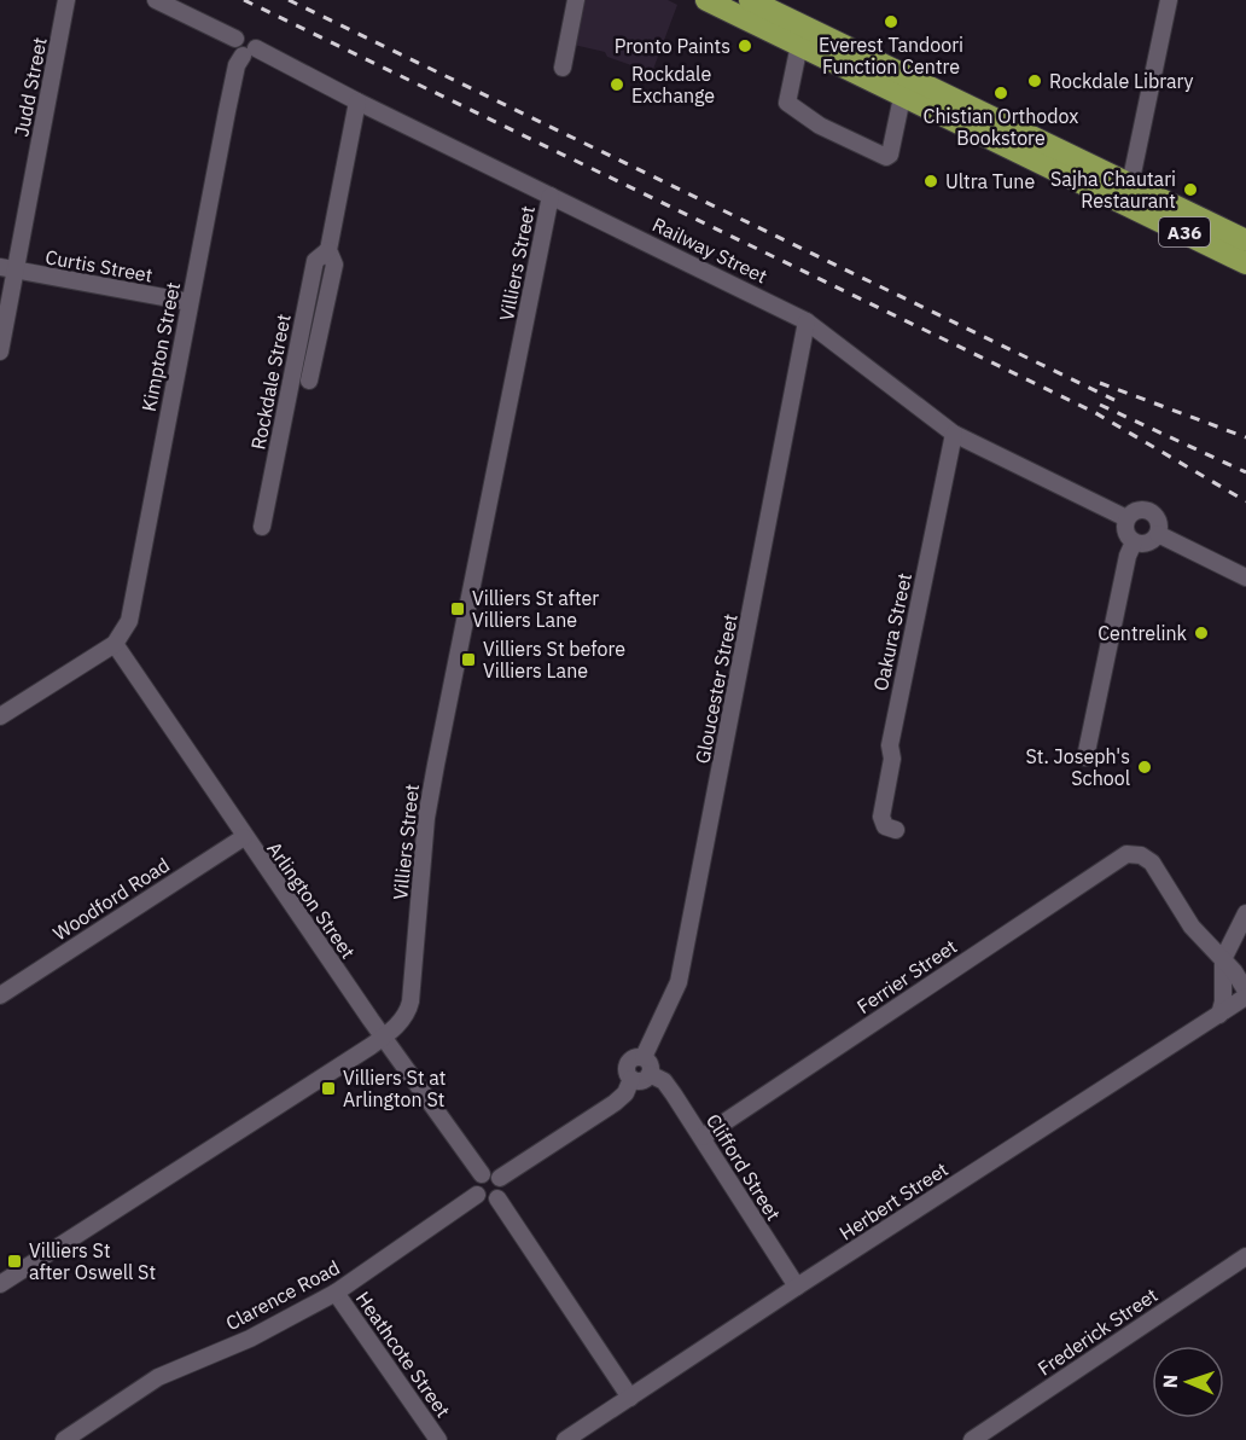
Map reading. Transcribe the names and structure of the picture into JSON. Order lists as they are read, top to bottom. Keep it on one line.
{"streets":{"highway":["A36"],"street":["Judd Street","Railway Street","Villiers Street","Curtis Street","Kimpton Street","Rockdale Street","Oakura Street","Gloucester Street","Woodford Road","Arlington Street","Ferrier Street","Clifford Street","Herbert Street","Clarence Road","Frederick Street","Heathcote Street"]},"crossings":[["Judd Street","Curtis Street"],["Railway Street","Villiers Street"],["Railway Street","Kimpton Street"],["Railway Street","Rockdale Street"],["Railway Street","Oakura Street"],["Railway Street","Gloucester Street"],["Villiers Street","Arlington Street"],["Curtis Street","Kimpton Street"],["Kimpton Street","Arlington Street"],["Gloucester Street","Clifford Street"],["Woodford Road","Arlington Street"],["Arlington Street","Clarence Road"],["Ferrier Street","Clifford Street"],["Clifford Street","Herbert Street"],["Clarence Road","Heathcote Street"]],"places":{"other":["Everest Tandoori Function Centre","Pronto Paints","Rockdale Library","Rockdale Exchange","Chistian Orthodox Bookstore","Ultra Tune","Sajha Chautari Restaurant","Centrelink","St. Joseph's School"],"transit":["Villiers St after Villiers Lane","Villiers St before Villiers Lane","Villiers St at Arlington St","Villiers St after Oswell St"]},"north":"left"}
